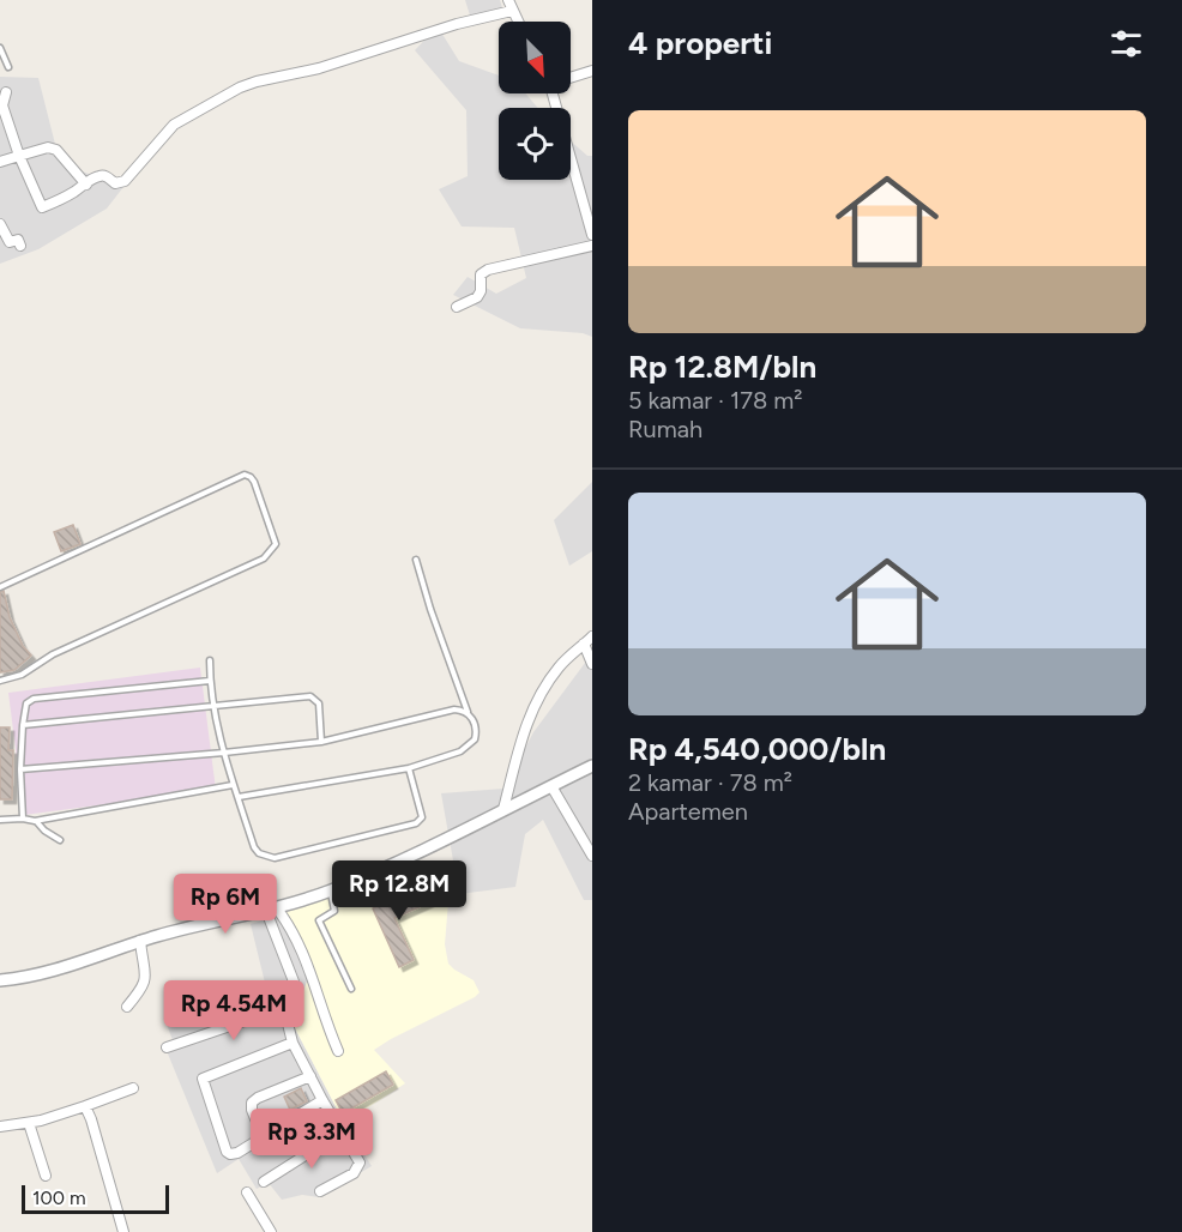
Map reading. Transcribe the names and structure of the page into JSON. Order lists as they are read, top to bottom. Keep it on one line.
{"scale_bar":"100 m","north":"bottom right","page":{"heading":"4 properti","list":[{"name":"Rp 12.8M/bln","note":"5 kamar · 178 m² · Rumah"},{"name":"Rp 4,540,000/bln","note":"2 kamar · 78 m² · Apartemen"}],"price":["Rp 12.8M","Rp 6M","Rp 4.54M","Rp 3.3M"],"scale":"100 m"}}
